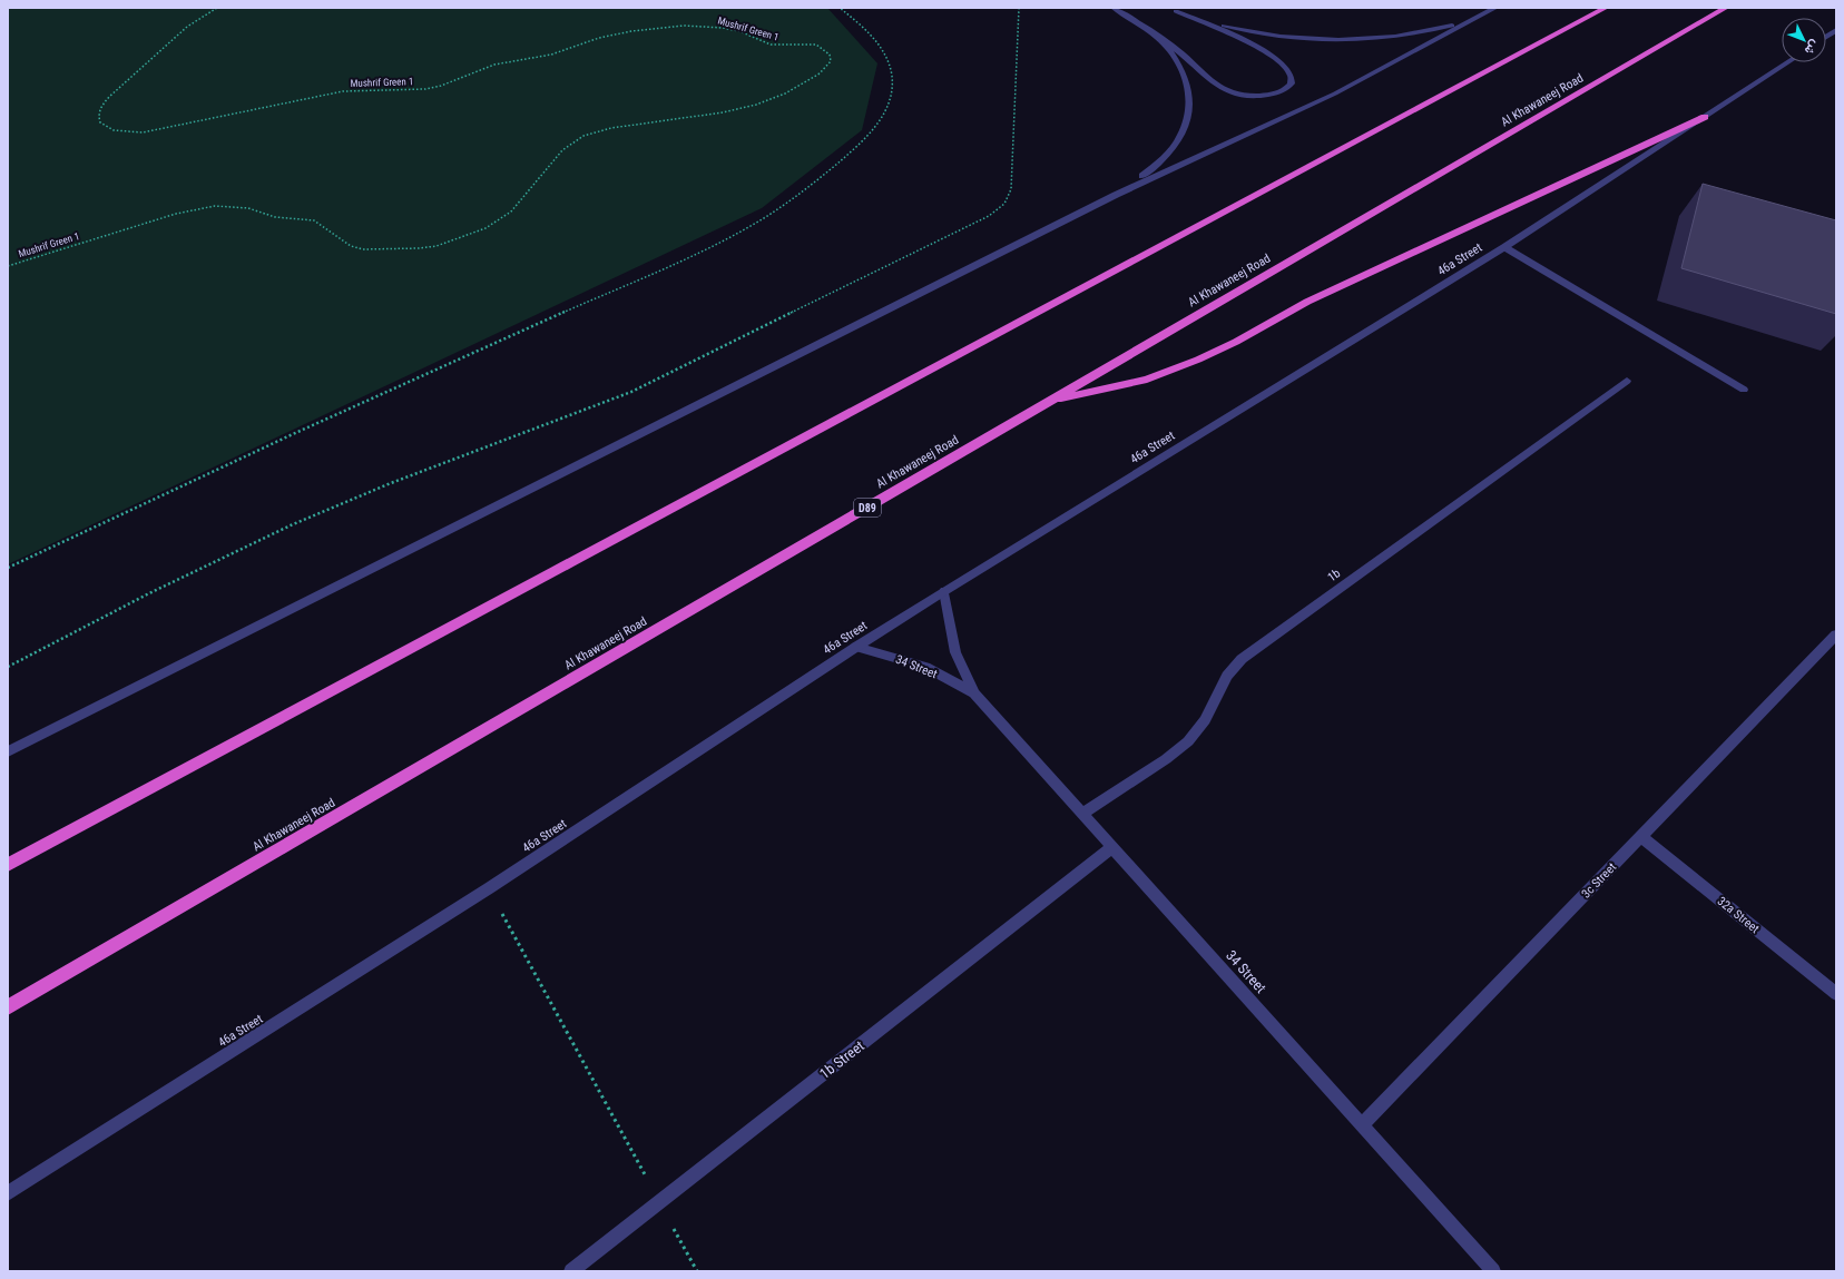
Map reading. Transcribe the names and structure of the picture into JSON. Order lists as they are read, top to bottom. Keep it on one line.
{"streets":{"highway":["Al Khawaneej Road","D89"],"street":["46a Street","1b","34 Street","3c Street","32a Street","1b Street"],"path":["Mushrif Green 1"]},"crossings":[["46a Street","34 Street"],["1b","34 Street"],["34 Street","3c Street"],["34 Street","1b Street"],["3c Street","32a Street"]],"north":"bottom right"}
